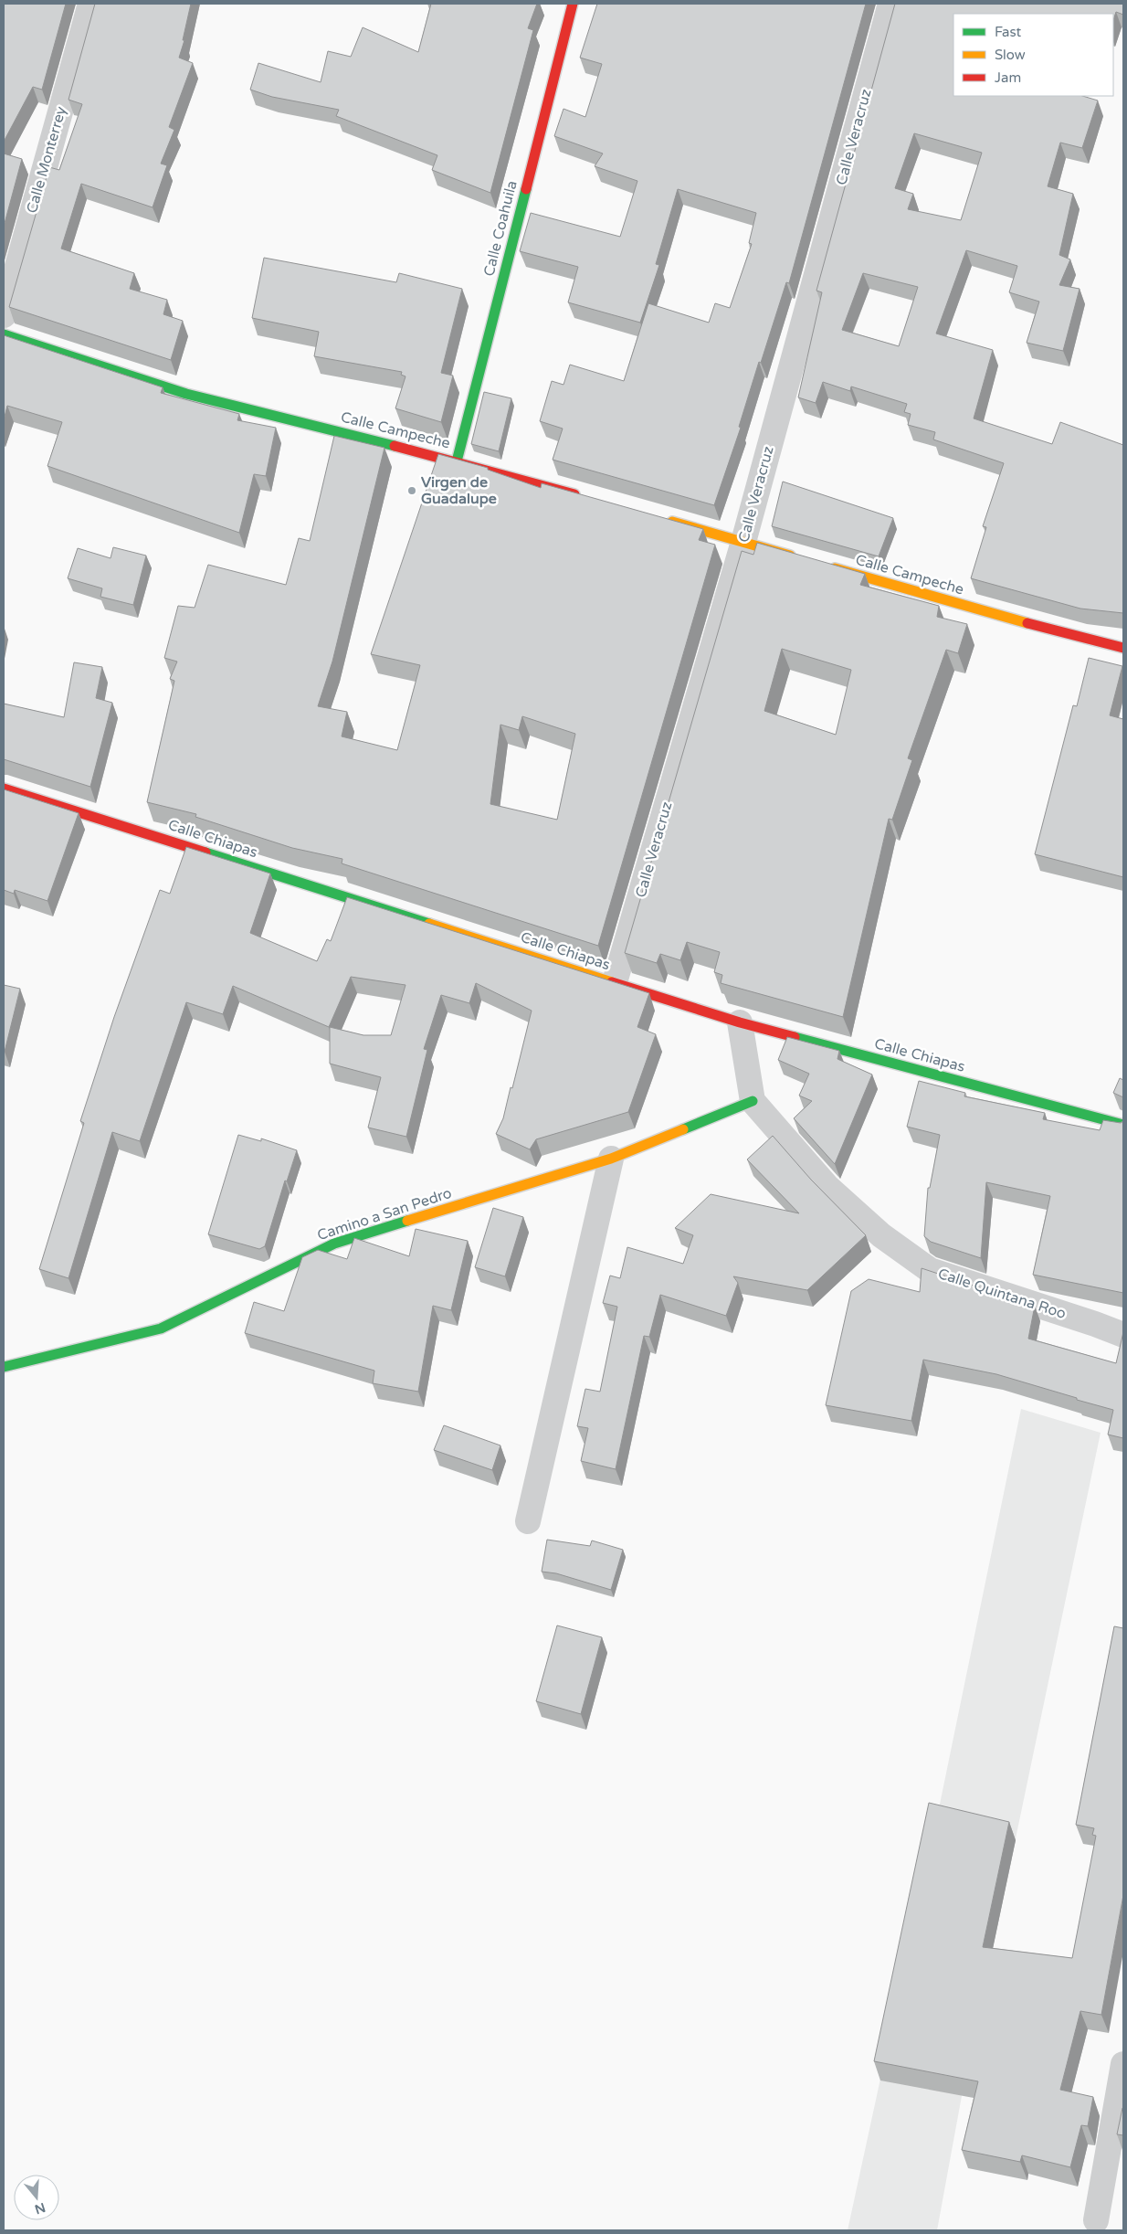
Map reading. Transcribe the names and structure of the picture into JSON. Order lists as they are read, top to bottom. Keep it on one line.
{"streets":{"street":["Calle Veracruz","Calle Monterrey","Calle Coahuila","Calle Campeche","Calle Chiapas","Camino a San Pedro","Calle Quintana Roo"]},"crossings":[["Calle Veracruz","Calle Chiapas"],["Calle Coahuila","Calle Campeche"],["Camino a San Pedro","Calle Quintana Roo"]],"places":["Virgen de Guadalupe"],"legend":["Fast","Slow","Jam"],"north":"bottom"}
